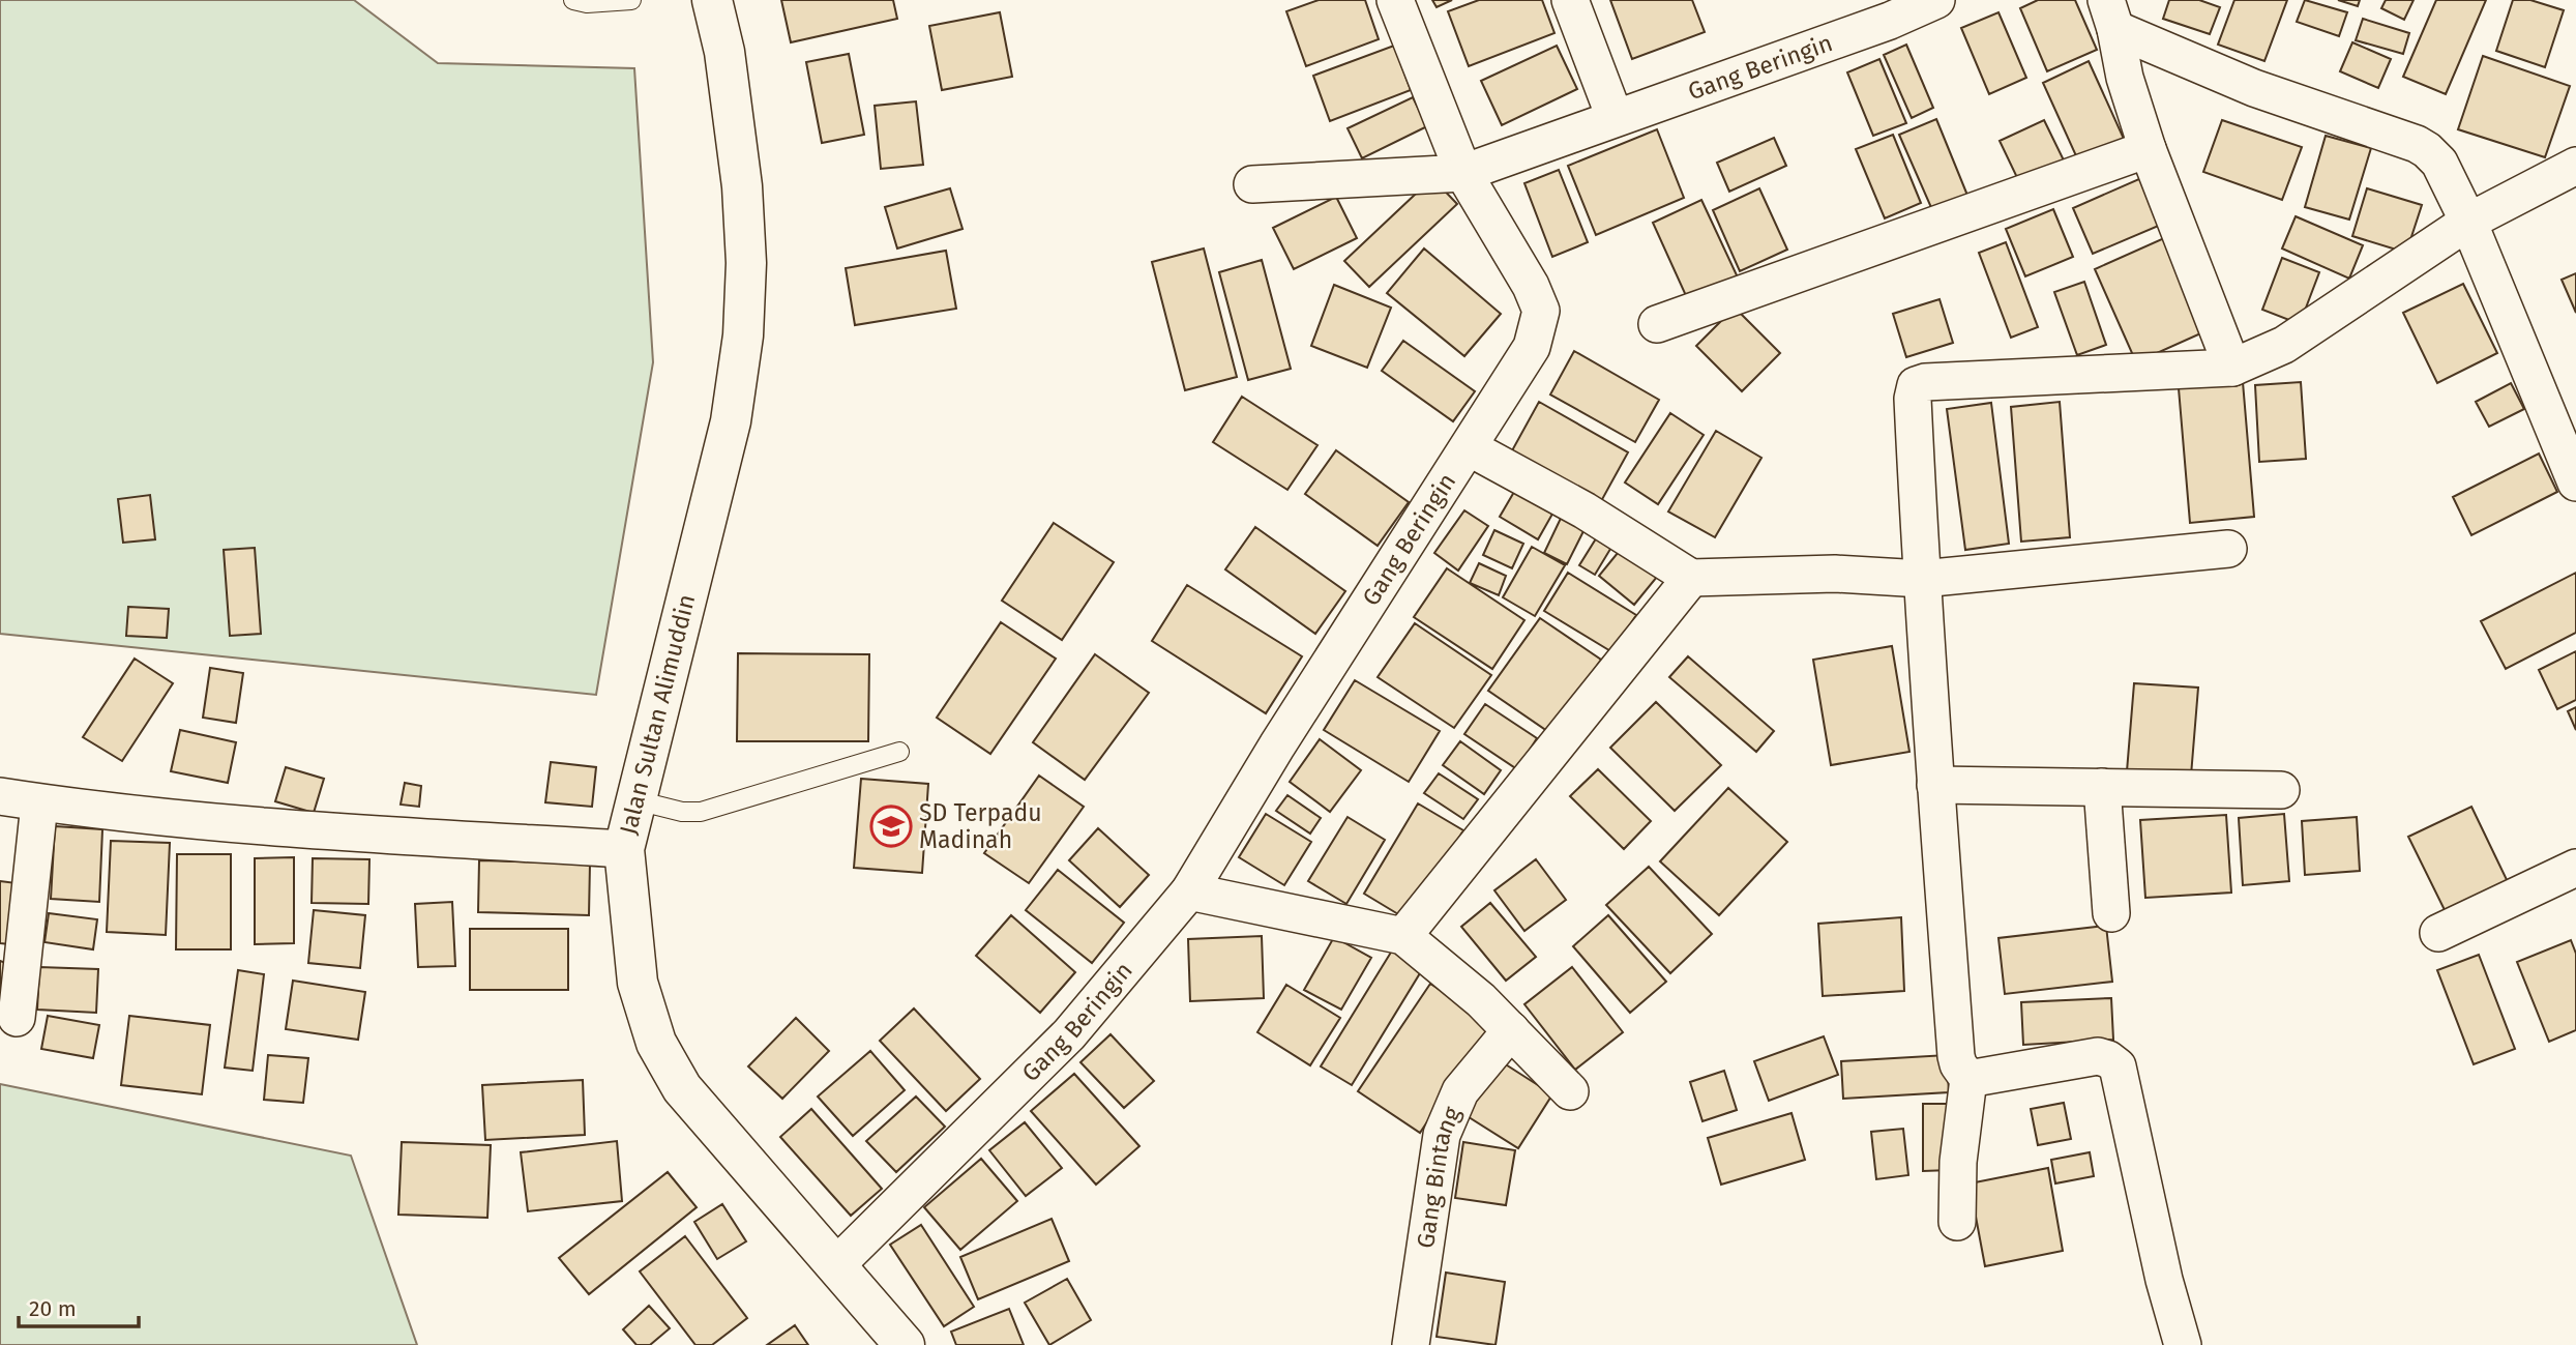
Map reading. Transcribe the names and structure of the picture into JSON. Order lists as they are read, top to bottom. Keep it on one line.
{"streets":{"main road":["Jalan Sultan Alimuddin"],"street":["Gang Beringin","Gang Bintang"]},"crossings":[["Gang Beringin","Jalan Sultan Alimuddin"]],"places":{"school or university":["SD Terpadu Madinah"]},"scale_bar":"20 m"}
